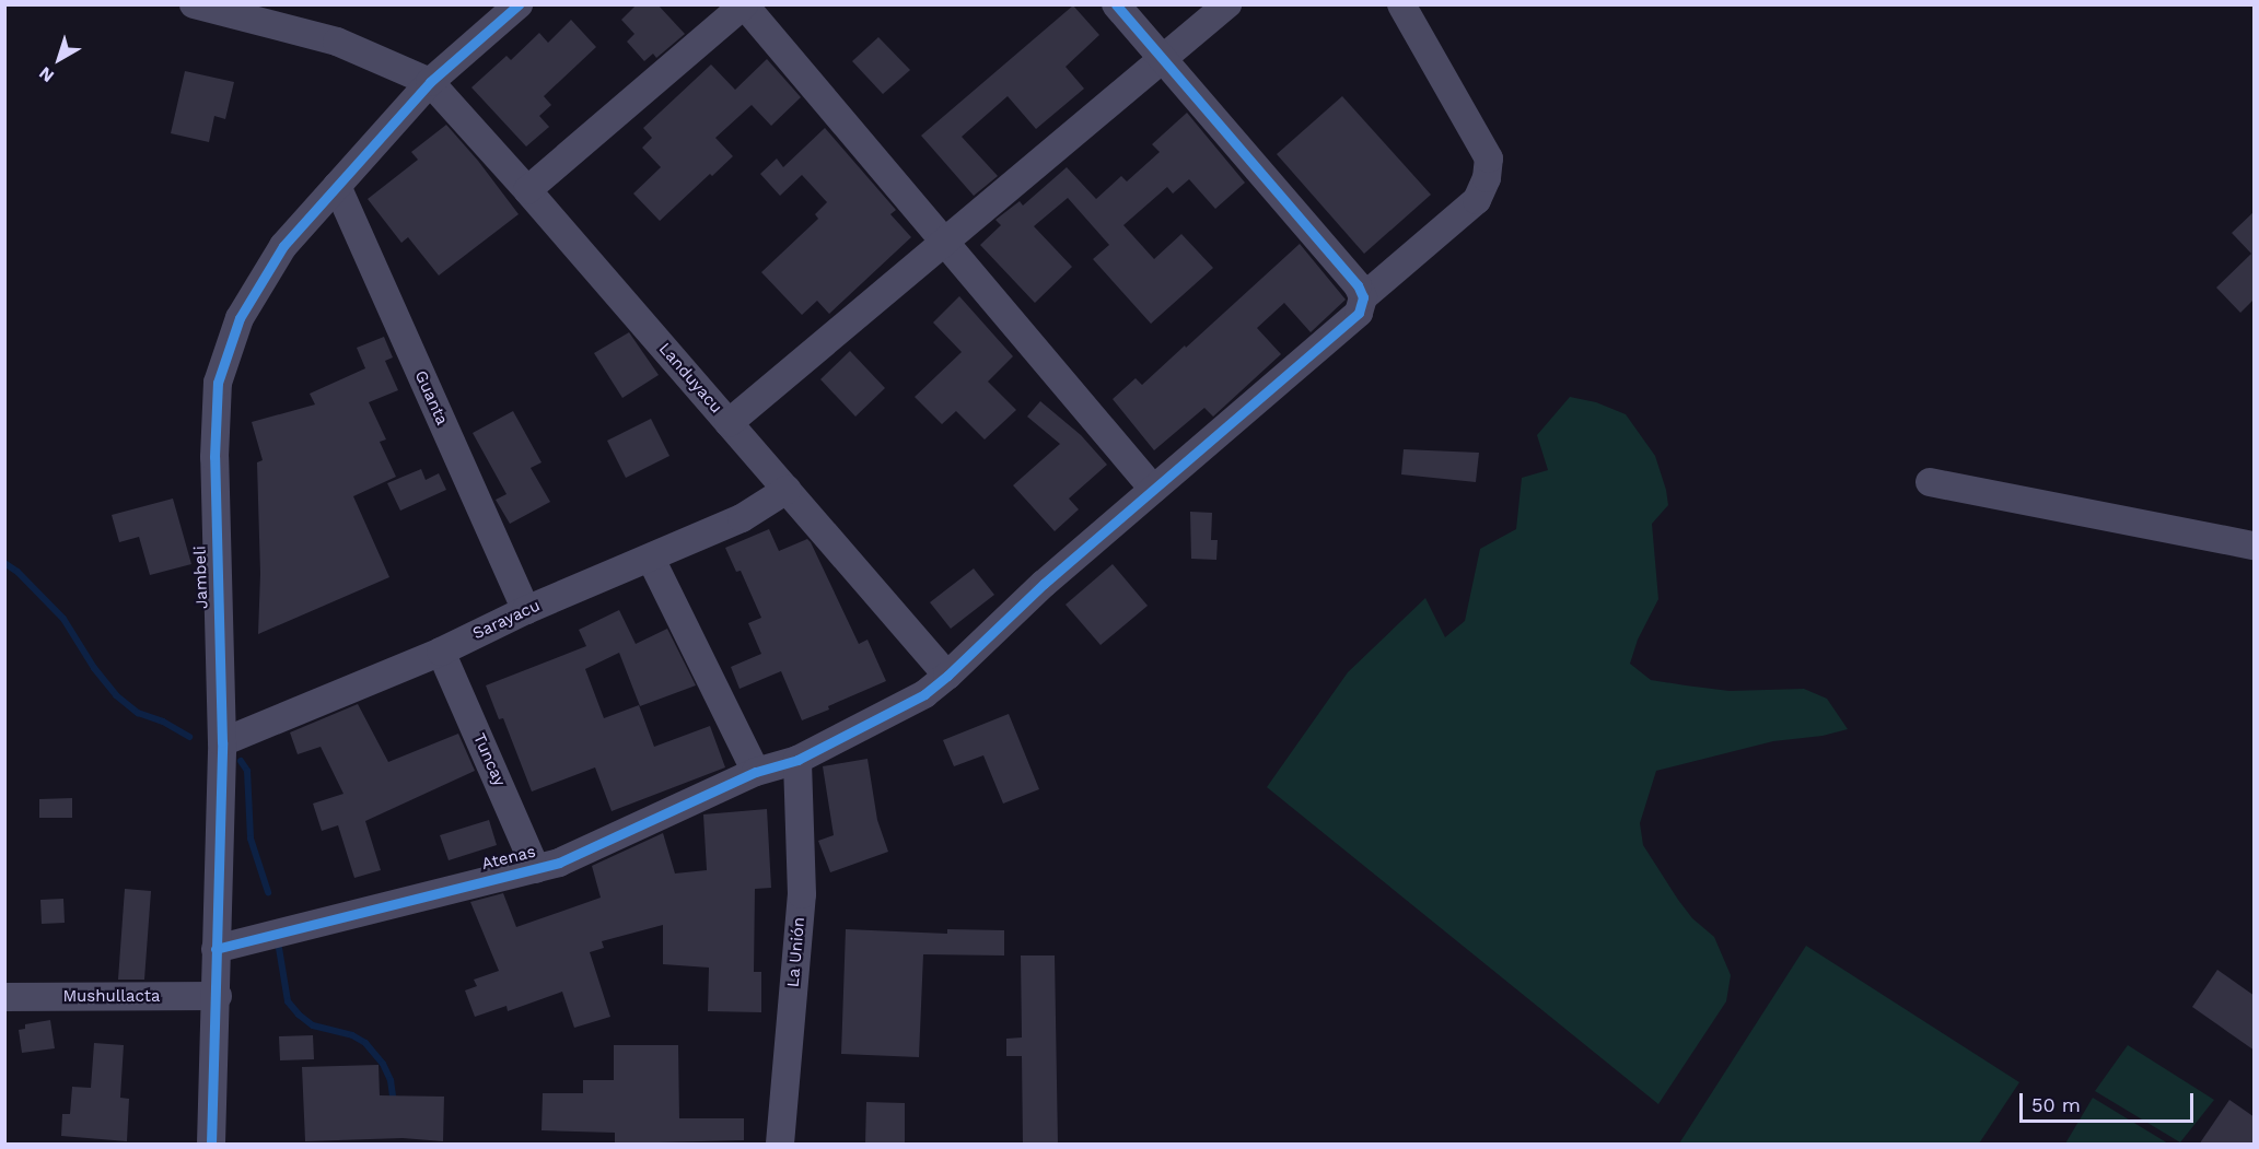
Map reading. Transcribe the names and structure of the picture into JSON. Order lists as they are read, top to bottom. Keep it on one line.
{"streets":{"street":["Landuyacu","Guanta","Jambeli","Sarayacu","Tuncay","Atenas","La Unión","Mushullacta"]},"crossings":[["Landuyacu","Jambeli"],["Landuyacu","Sarayacu"],["Landuyacu","Atenas"],["Guanta","Jambeli"],["Guanta","Sarayacu"],["Jambeli","Sarayacu"],["Jambeli","Atenas"],["Jambeli","Mushullacta"],["Sarayacu","Tuncay"],["Tuncay","Atenas"],["Atenas","La Unión"]],"scale_bar":"50 m","north":"bottom left"}
